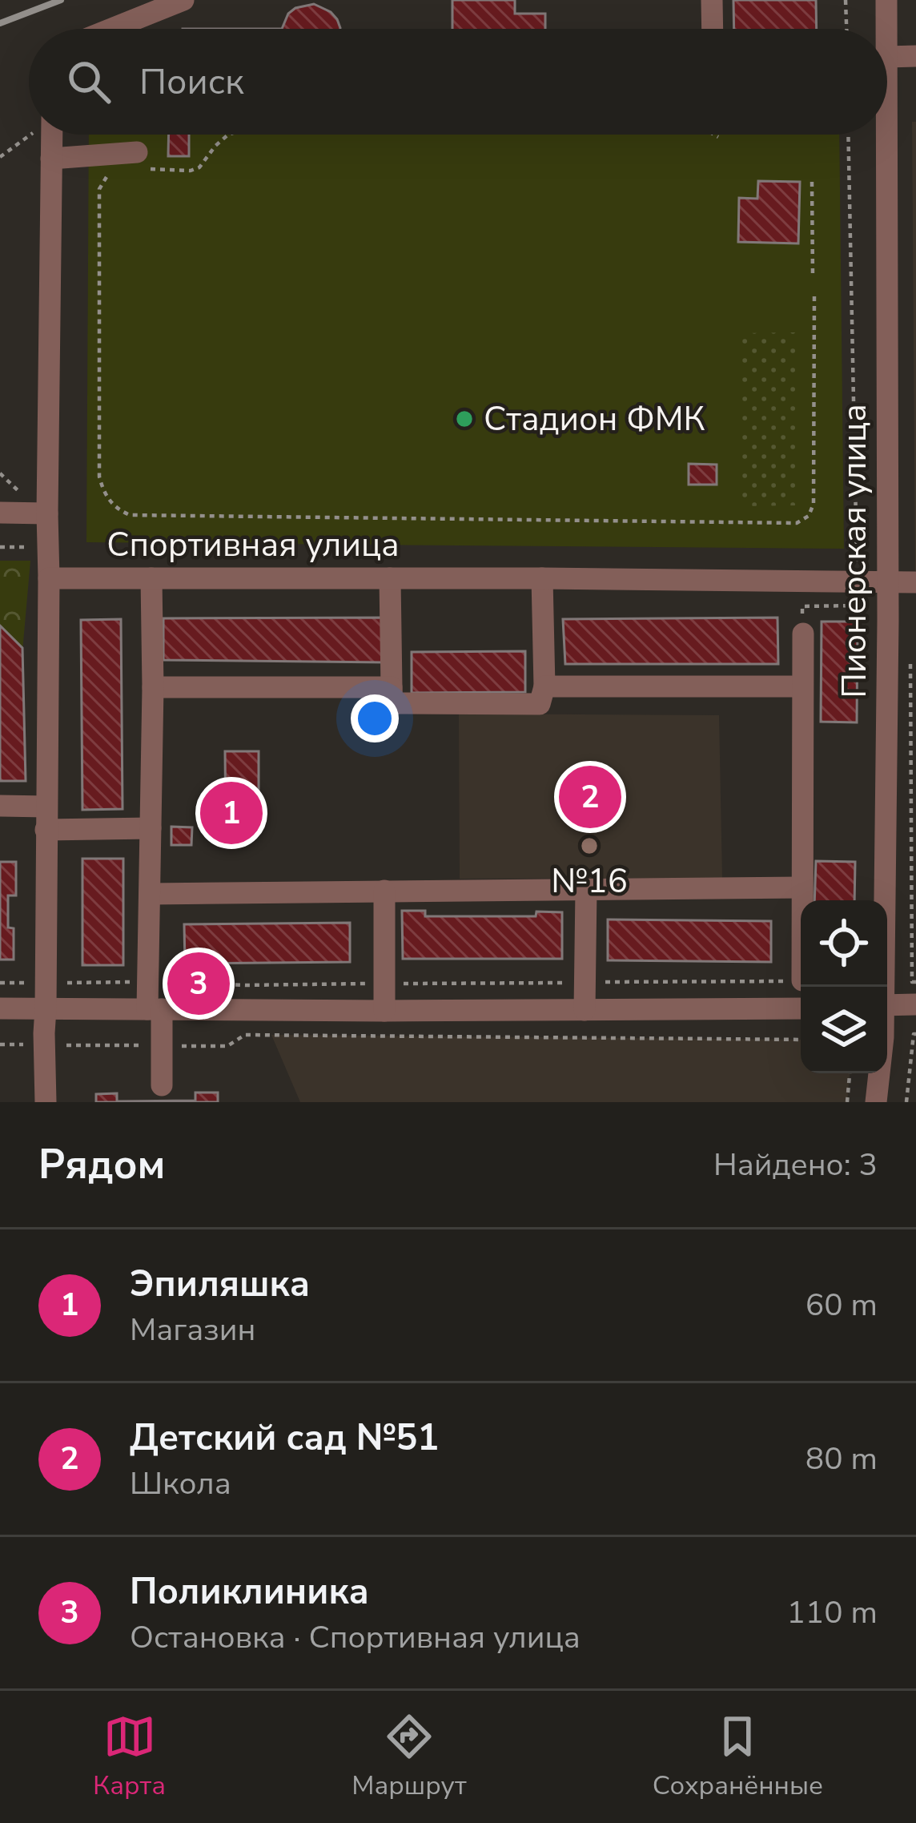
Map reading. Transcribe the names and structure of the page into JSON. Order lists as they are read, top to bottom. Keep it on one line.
{"streets":{"street":["Спортивная улица","Пионерская улица"]},"crossings":[["Спортивная улица","Пионерская улица"]],"places":["Стадион ФМК","№16"],"page":{"search":"Поиск","pins":["2","1","3"],"heading":["Рядом","Найдено: 3"],"list":[{"mark":"1","name":"Эпиляшка","note":"Магазин","value":"60 m"},{"mark":"2","name":"Детский сад №51","note":"Школа","value":"80 m"},{"mark":"3","name":"Поликлиника","note":"Остановка · Спортивная улица","value":"110 m"}],"nav":["Карта","Маршрут","Сохранённые"]}}
